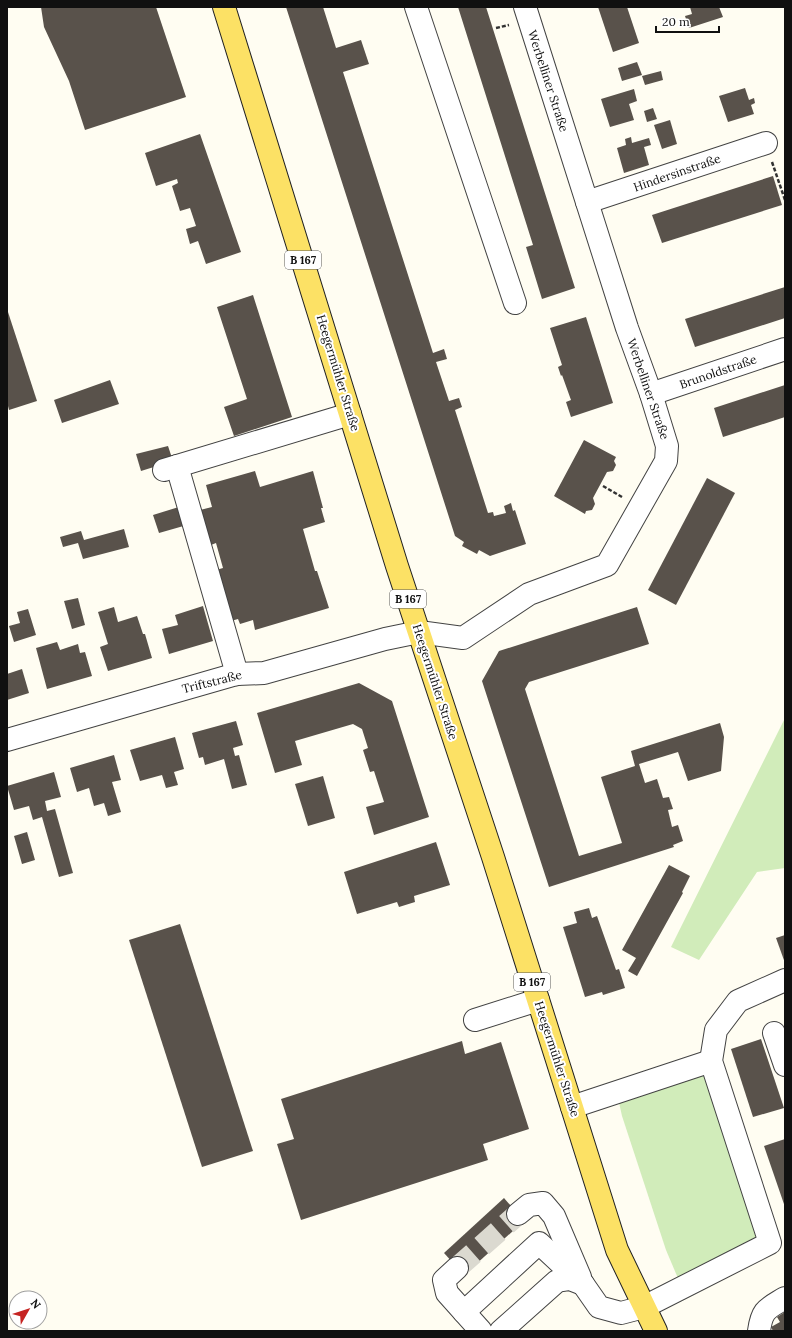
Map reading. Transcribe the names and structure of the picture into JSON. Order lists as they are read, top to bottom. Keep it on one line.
{"streets":{"main road":["B 167","Heegermühler Straße"],"street":["Werbelliner Straße","Hindersinstraße","Brunoldstraße","Triftstraße"]},"crossings":[["Werbelliner Straße","Hindersinstraße"],["Werbelliner Straße","Brunoldstraße"],["Werbelliner Straße","Heegermühler Straße"],["Werbelliner Straße","Triftstraße"],["Heegermühler Straße","Triftstraße"]],"scale_bar":"20 m","north":"top right"}
